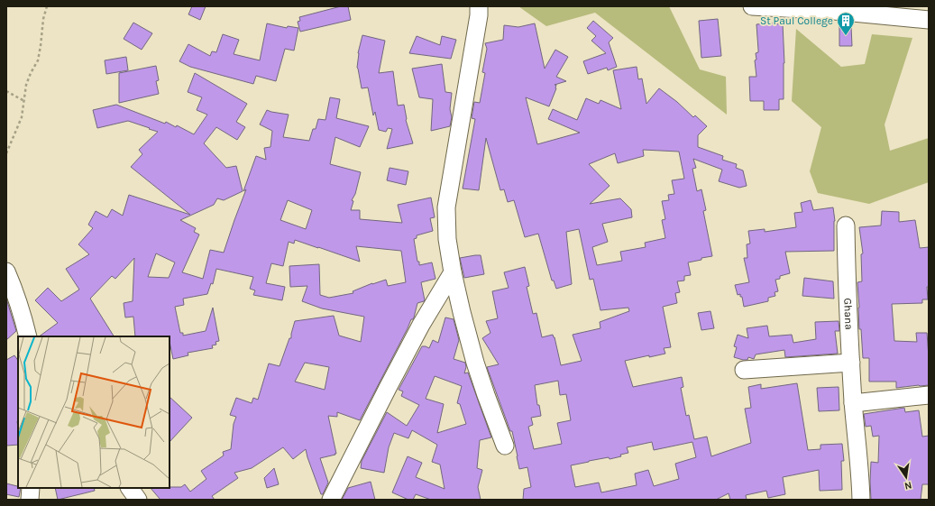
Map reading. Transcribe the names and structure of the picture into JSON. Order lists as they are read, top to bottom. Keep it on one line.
{"streets":{"street":["Ghana"]},"places":{"building":["St Paul College"]},"north":"bottom"}
